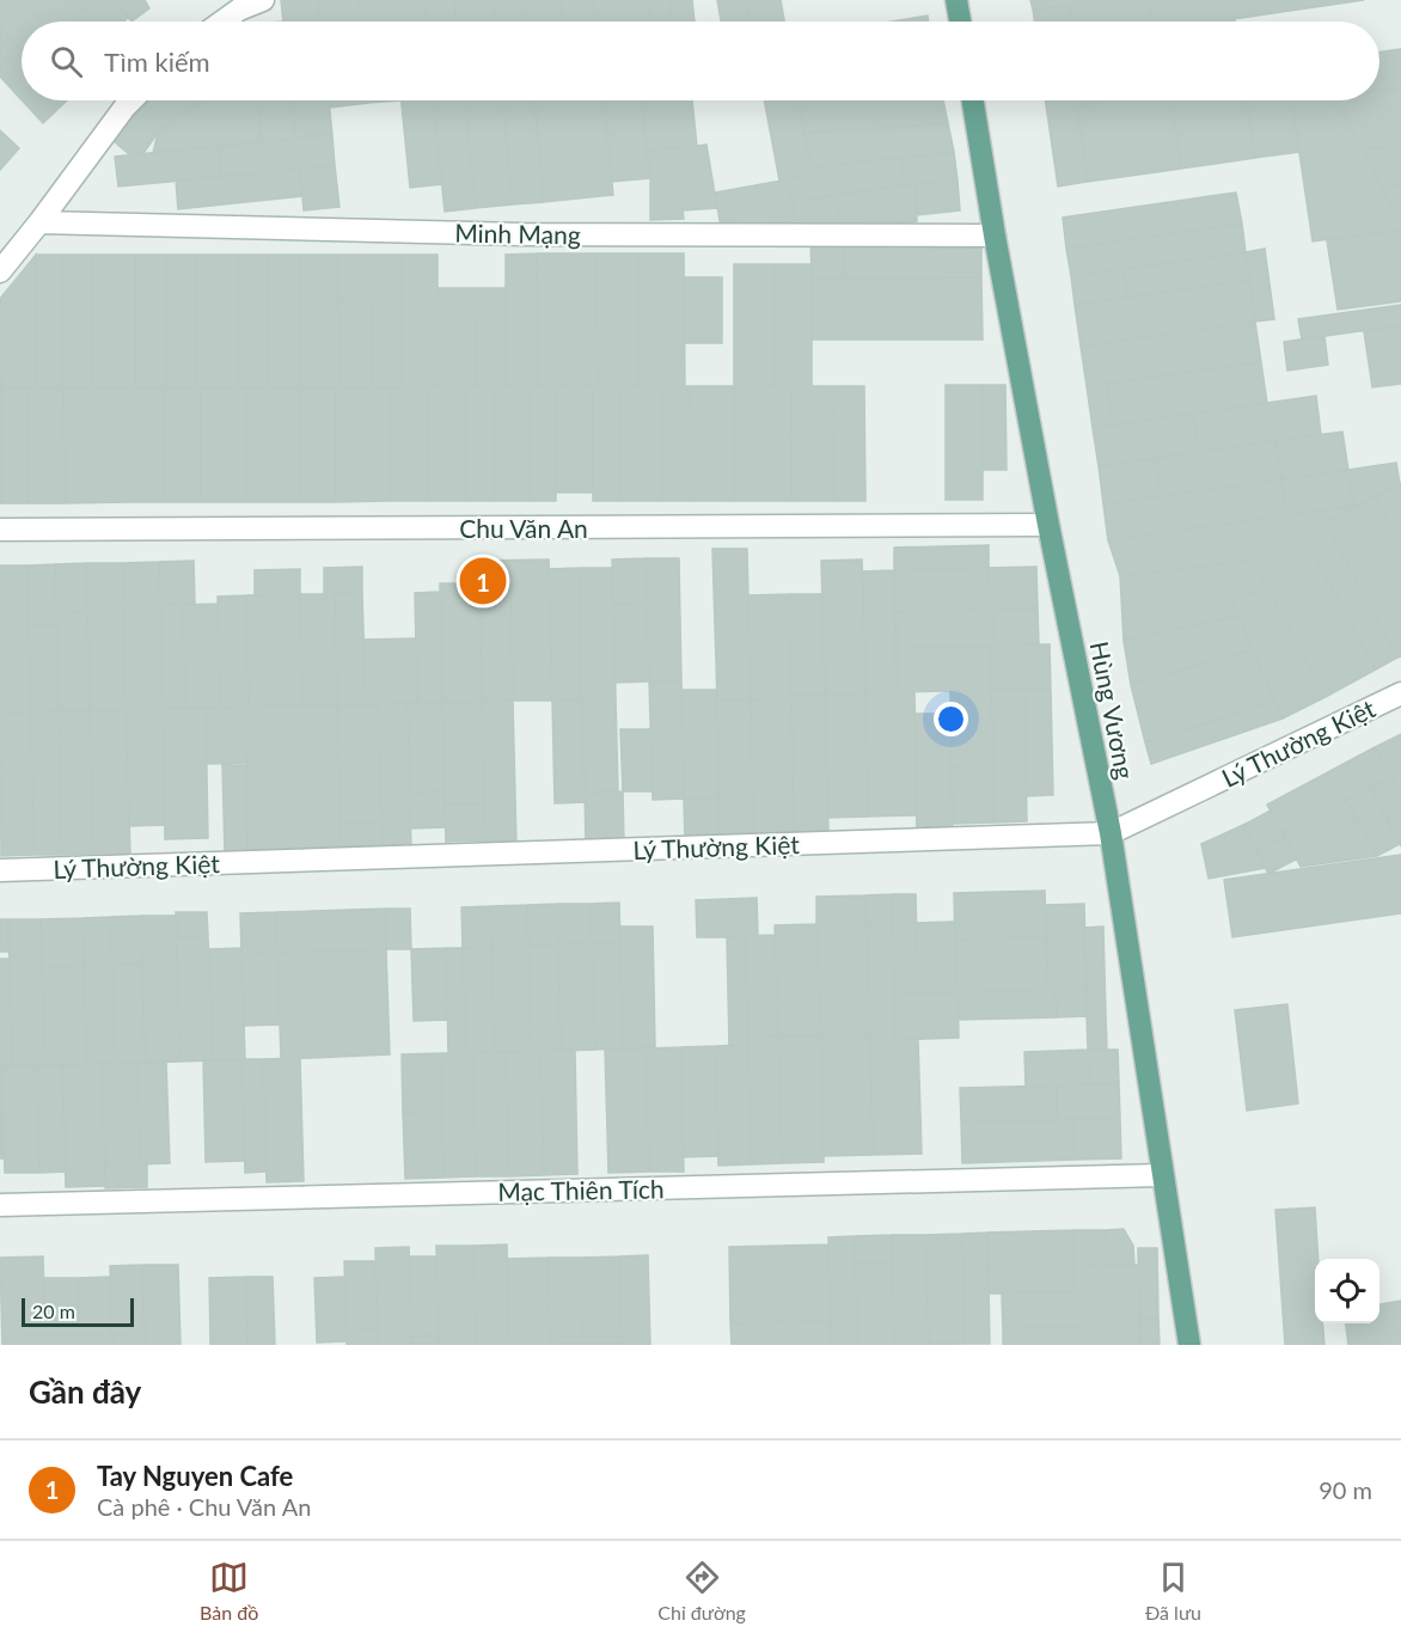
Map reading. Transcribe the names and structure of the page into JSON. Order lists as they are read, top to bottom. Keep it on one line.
{"streets":{"main road":["Hùng Vương"],"street":["Minh Mạng","Chu Văn An","Lý Thường Kiệt","Mạc Thiên Tích"]},"crossings":[["Minh Mạng","Hùng Vương"],["Chu Văn An","Hùng Vương"],["Hùng Vương","Lý Thường Kiệt"],["Hùng Vương","Mạc Thiên Tích"]],"scale_bar":"20 m","page":{"search":"Tìm kiếm","pins":"1","scale":"20 m","heading":"Gần đây","list":[{"mark":"1","name":"Tay Nguyen Cafe","note":"Cà phê · Chu Văn An","value":"90 m"}],"nav":["Bản đồ","Chỉ đường","Đã lưu"]}}
